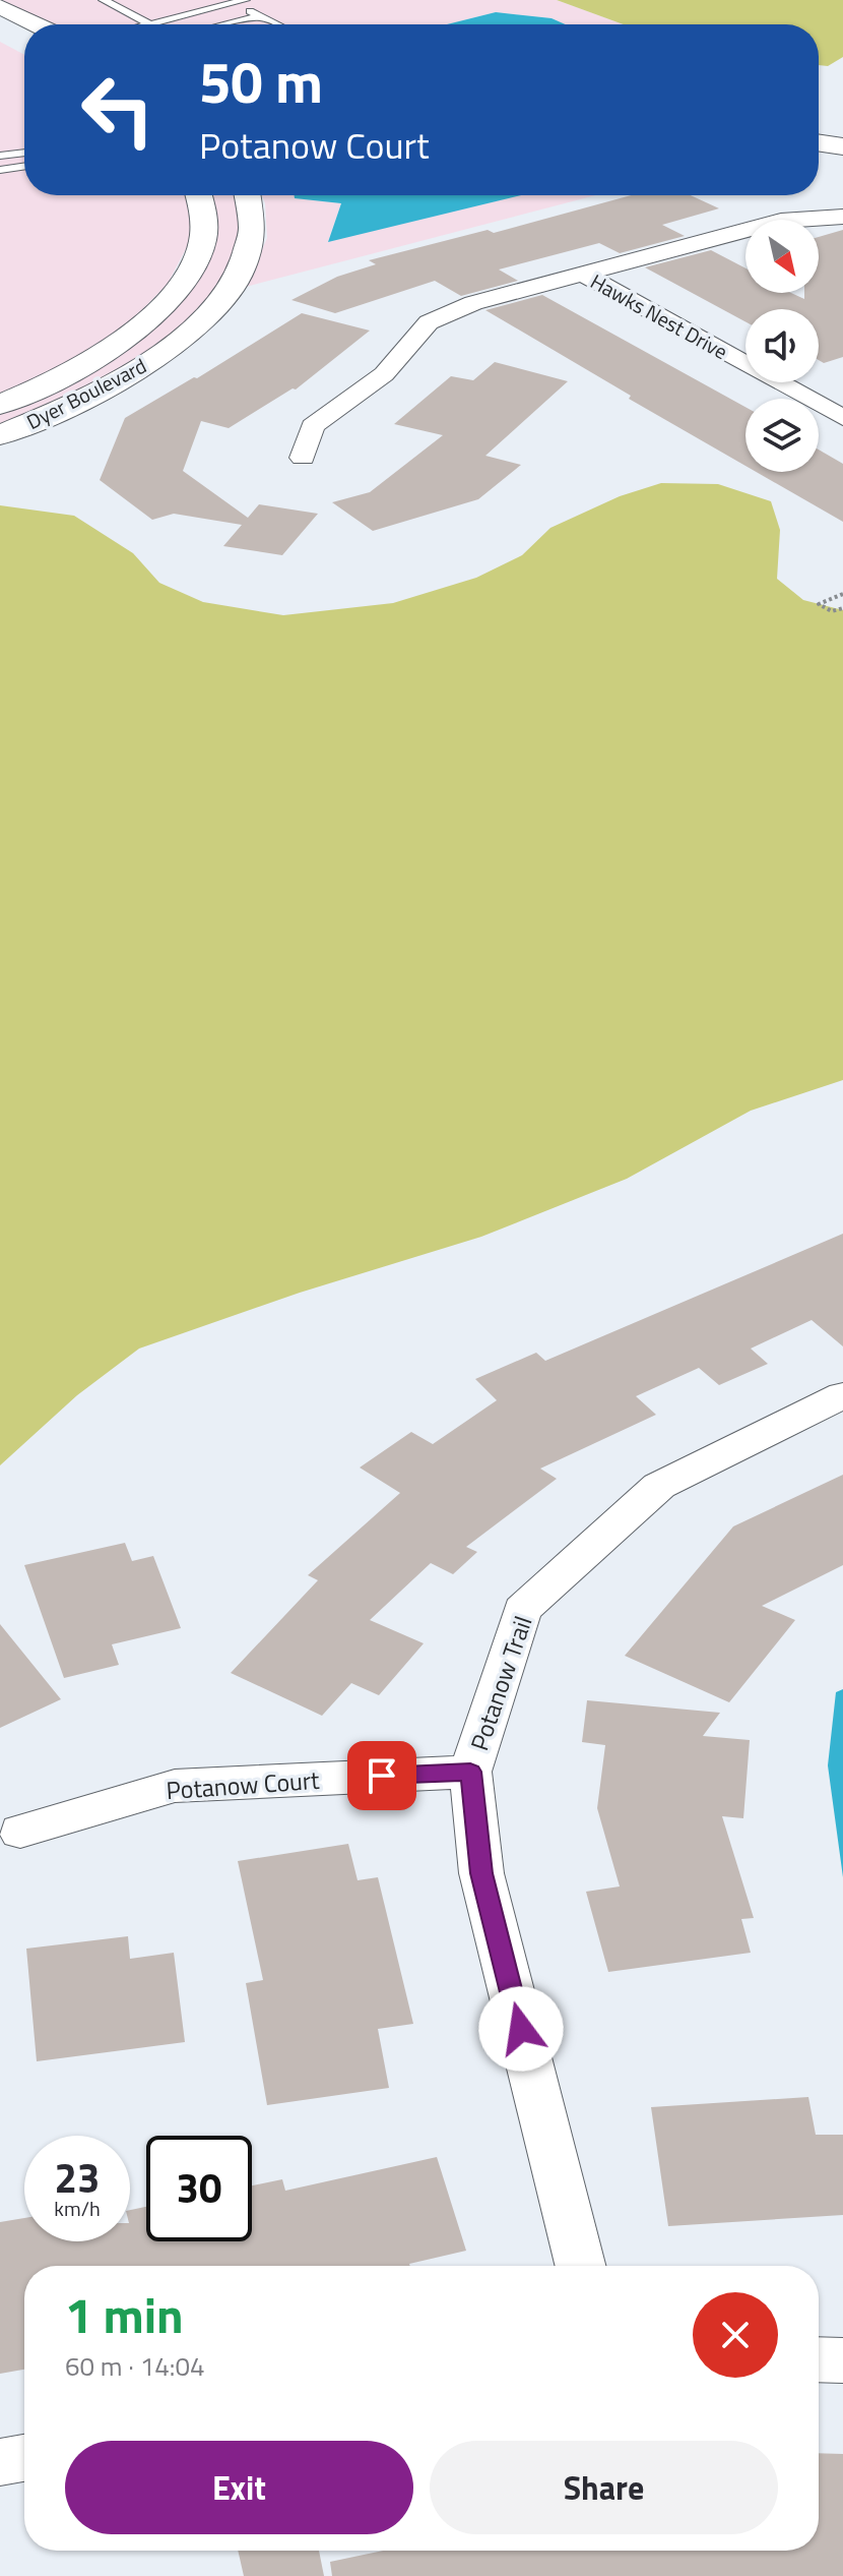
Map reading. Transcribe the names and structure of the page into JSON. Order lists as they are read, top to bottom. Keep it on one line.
{"streets":{"street":["Hawks Nest Drive","Dyer Boulevard","Potanow Trail","Potanow Court"]},"crossings":[["Potanow Trail","Potanow Court"]],"north":"bottom right","page":{"turn":["50 m","Potanow Court"],"speed":"23 km/h","limit":"30","heading":["1 min","60 m · 14:04"],"buttons":["Exit","Share"]}}
